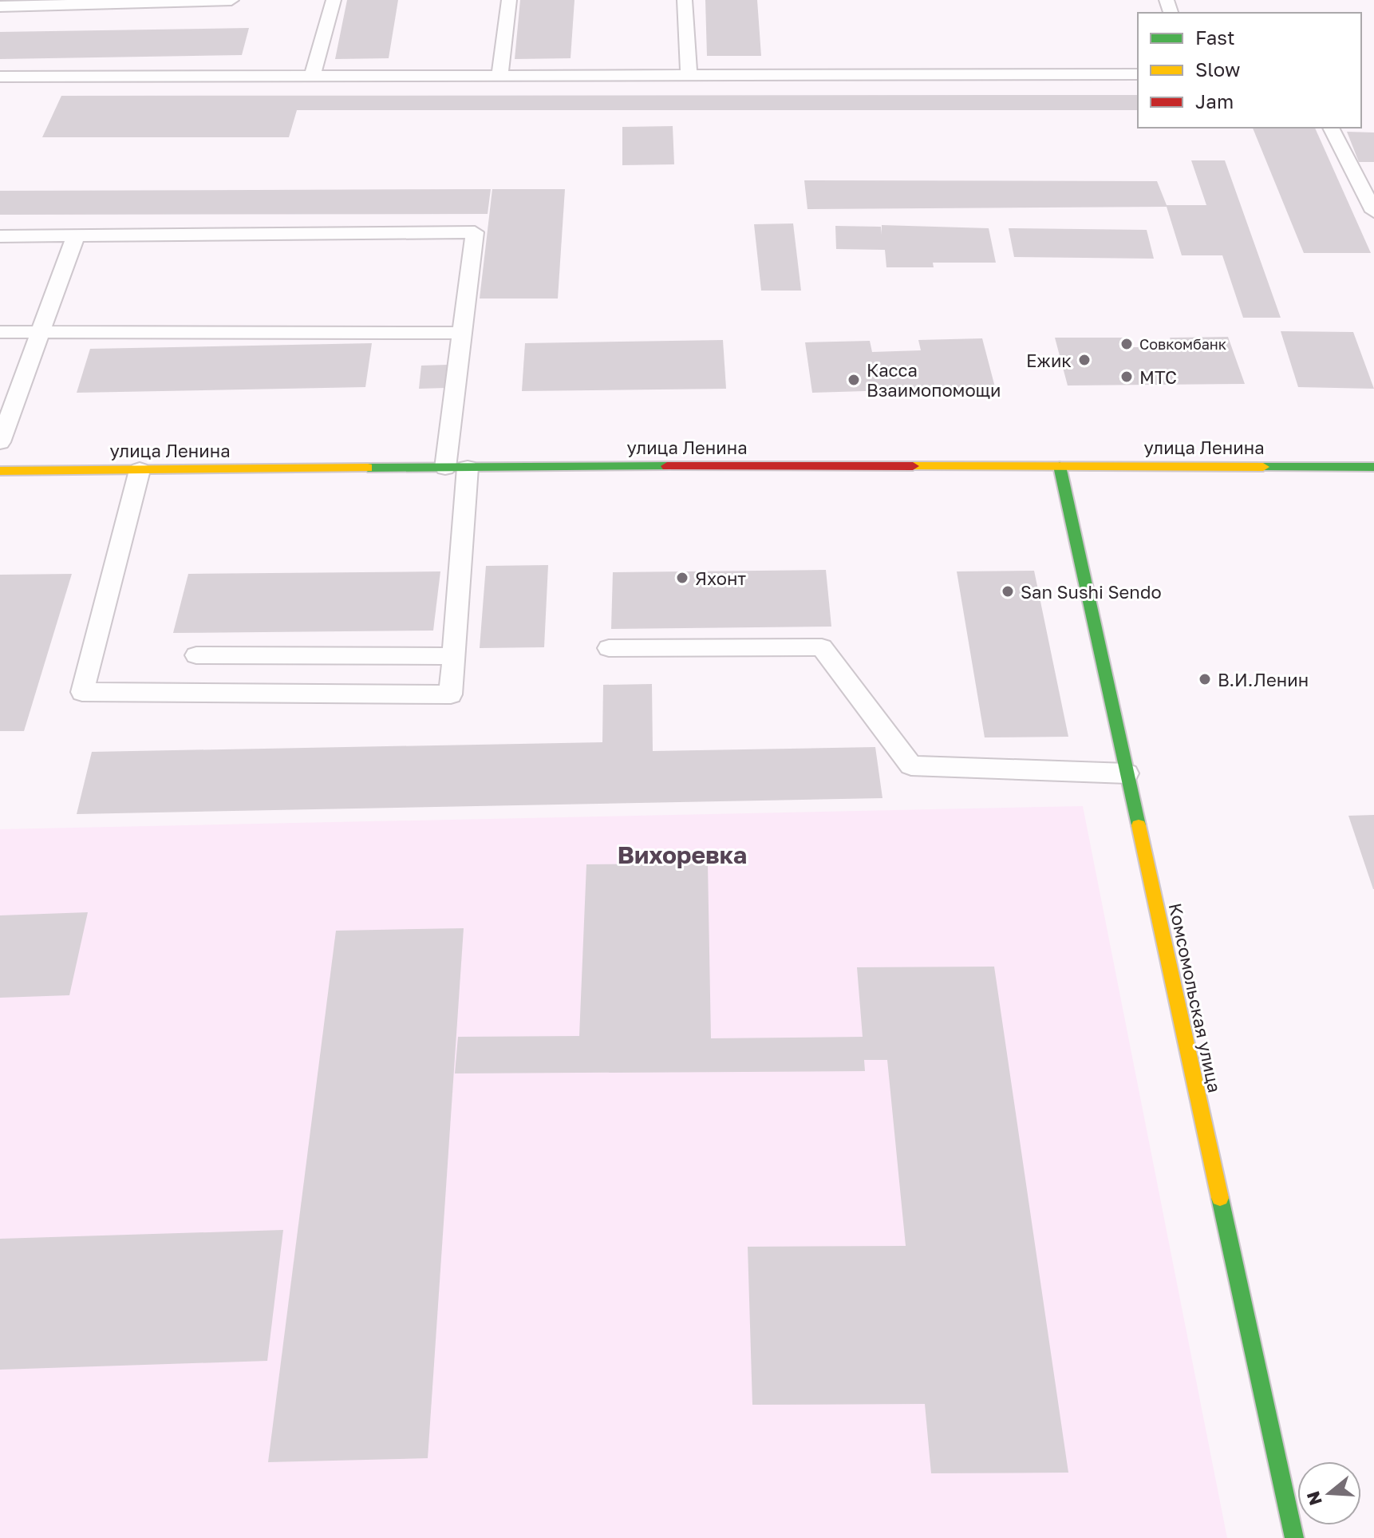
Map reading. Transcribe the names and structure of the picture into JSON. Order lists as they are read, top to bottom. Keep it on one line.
{"streets":{"street":["улица Ленина","Комсомольская улица"]},"crossings":[["улица Ленина","Комсомольская улица"]],"districts":["Вихоревка"],"places":["Совкомбанк","Ежик","МТС","Касса Взаимопомощи","Яхонт","San Sushi Sendo","В.И.Ленин"],"legend":["Fast","Slow","Jam"],"north":"left"}
